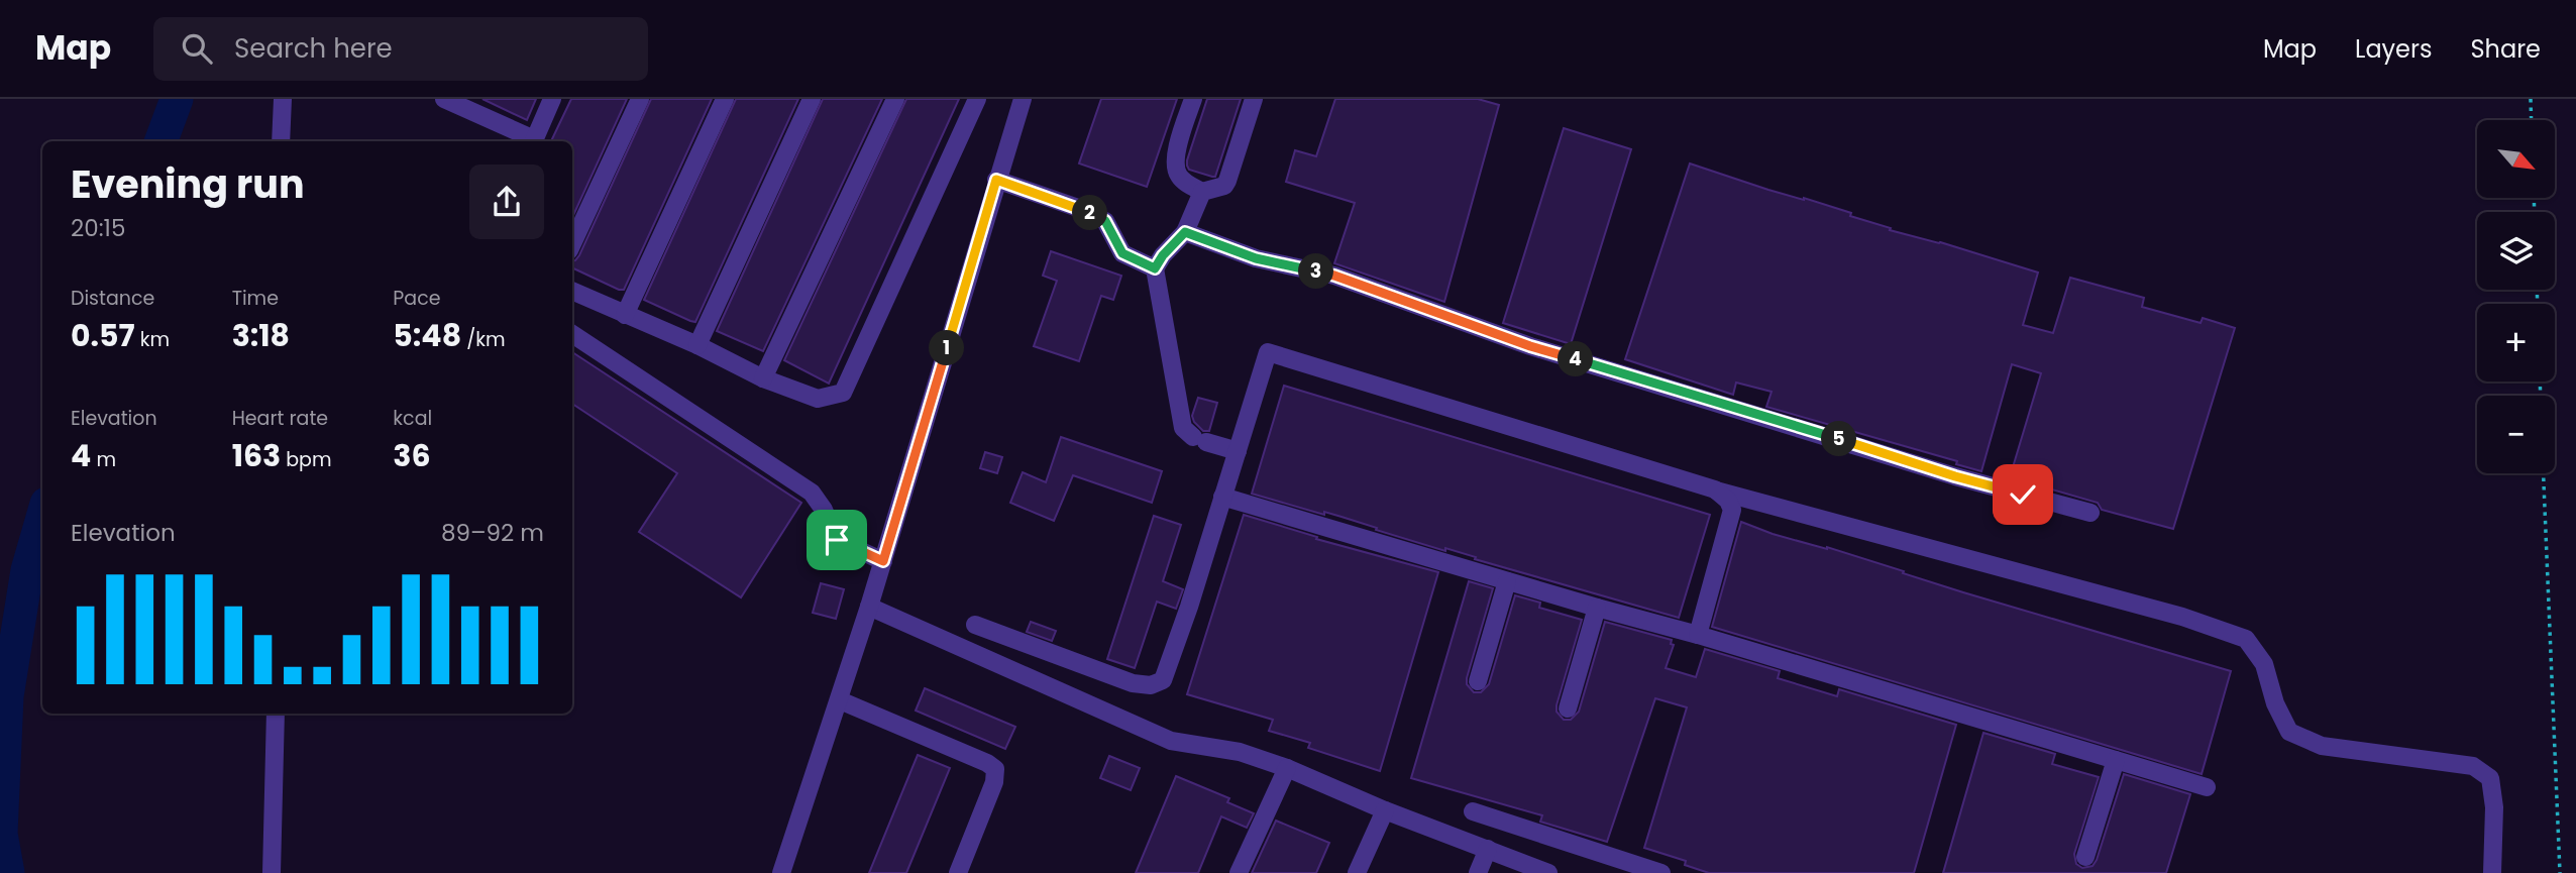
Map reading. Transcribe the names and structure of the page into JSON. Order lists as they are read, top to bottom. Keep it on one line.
{"north":"bottom right","page":{"header":"Map","search":"Search here","nav":["Map","Layers","Share"],"map_buttons":["+","−"],"heading":["Evening run","20:15"],"pins":["2","3","1","4","5"],"stats":[["Distance","0.57 km"],["Time","3:18"],["Pace","5:48 /km"],["Elevation","4 m"],["Heart rate","163 bpm"],["kcal","36"]],"chart":["Elevation","89–92 m"]}}
